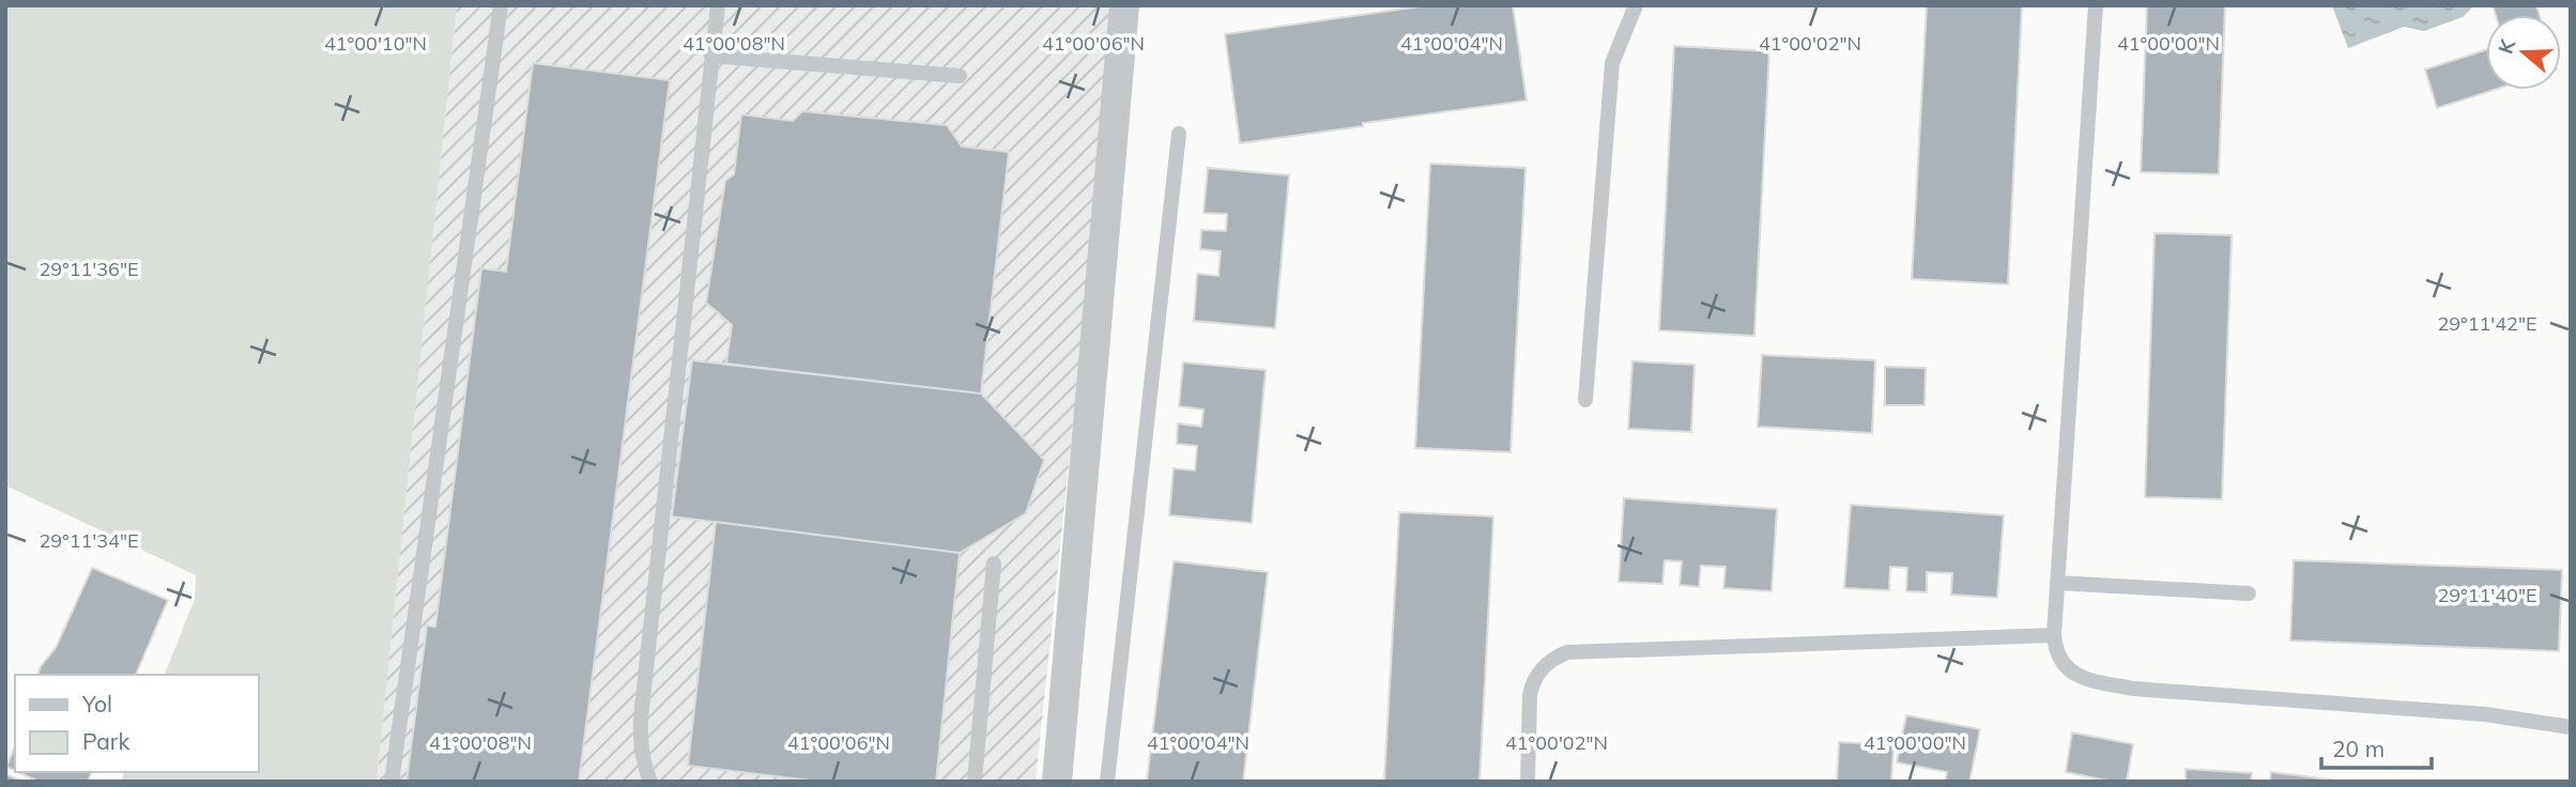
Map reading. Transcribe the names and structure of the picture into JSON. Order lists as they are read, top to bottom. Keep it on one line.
{"legend":["Yol","Park"],"scale_bar":"20 m","north":"left","coordinates":["41°00'10\"N","41°00'08\"N","41°00'06\"N","41°00'04\"N","41°00'02\"N","41°00'00\"N","29°11'36\"E","29°11'42\"E","29°11'34\"E","29°11'40\"E"]}
